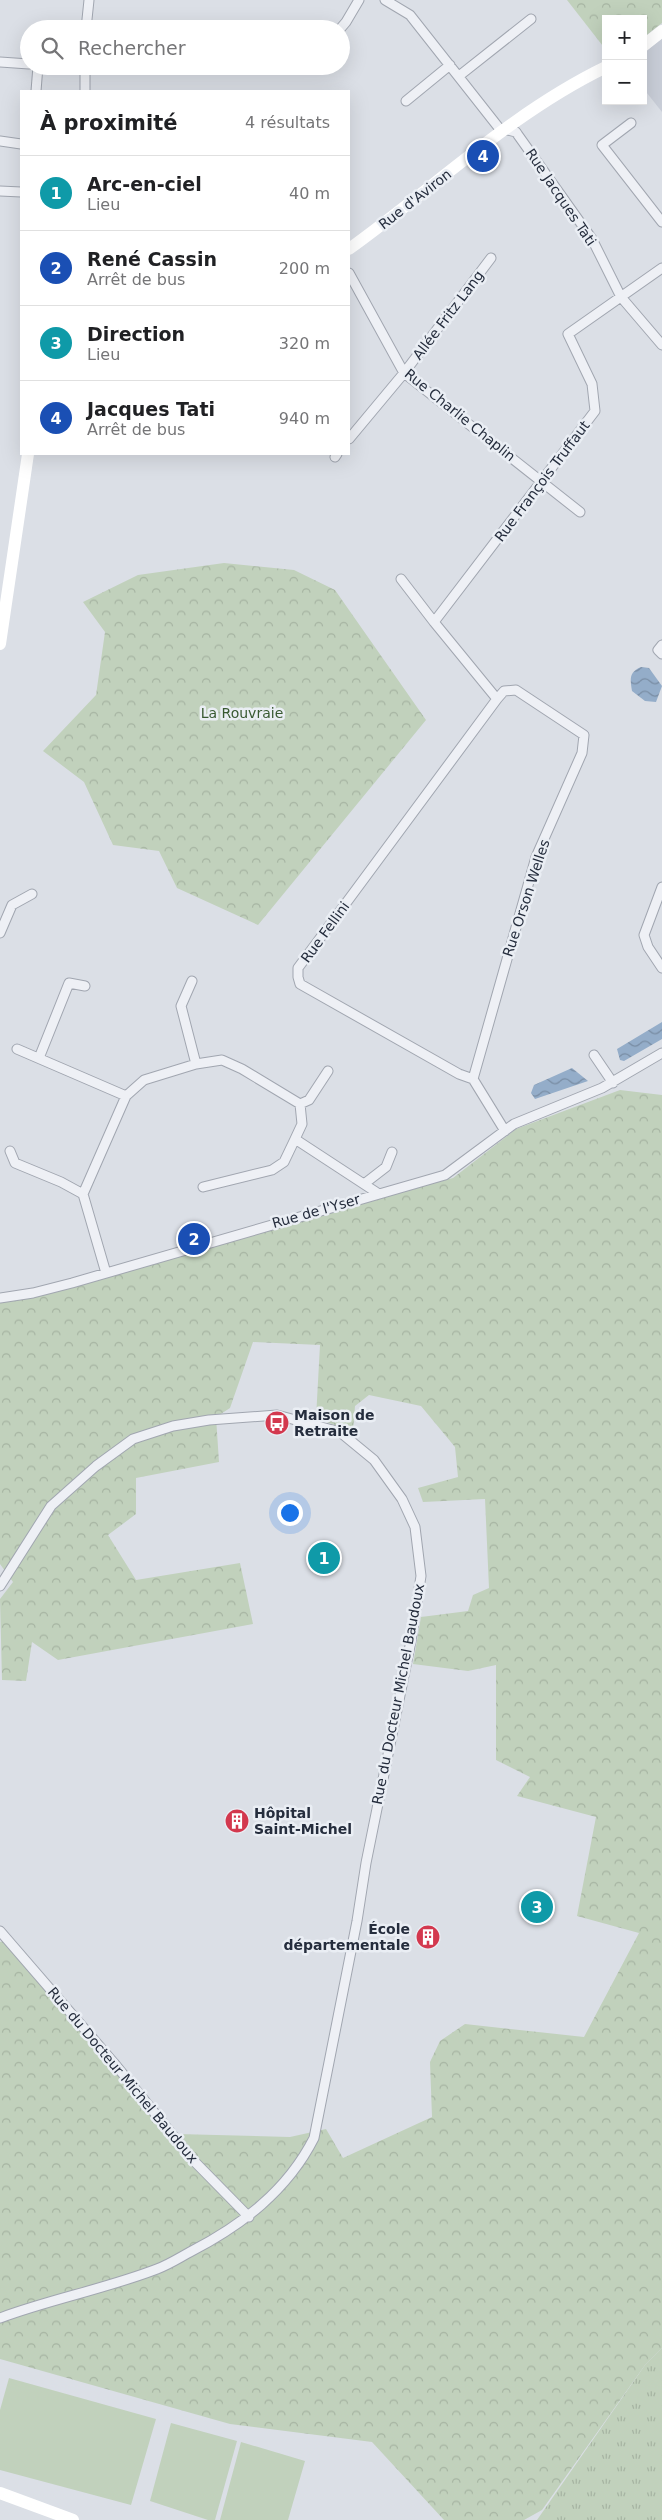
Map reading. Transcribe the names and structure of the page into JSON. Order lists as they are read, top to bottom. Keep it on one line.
{"streets":{"street":["Rue Jacques Tati","Rue d'Aviron","Allée Fritz Lang","Rue Charlie Chaplin","Rue François Truffaut","Rue Orson Welles","Rue Fellini","Rue de l'Yser","Rue du Docteur Michel Baudoux"]},"crossings":[["Rue Jacques Tati","Rue d'Aviron"],["Rue Jacques Tati","Rue François Truffaut"],["Allée Fritz Lang","Rue Charlie Chaplin"],["Rue Charlie Chaplin","Rue François Truffaut"],["Rue Orson Welles","Rue Fellini"]],"parks":["La Rouvraie"],"places":{"bus stop":["Maison de Retraite"],"building":["Hôpital Saint-Michel","École départementale"]},"page":{"map_buttons":["+","−"],"search":"Rechercher","heading":["À proximité","4 résultats"],"pins":["4","2","1","3"],"list":[{"mark":"1","name":"Arc-en-ciel","note":"Lieu","value":"40 m"},{"mark":"2","name":"René Cassin","note":"Arrêt de bus","value":"200 m"},{"mark":"3","name":"Direction","note":"Lieu","value":"320 m"},{"mark":"4","name":"Jacques Tati","note":"Arrêt de bus","value":"940 m"}]}}
